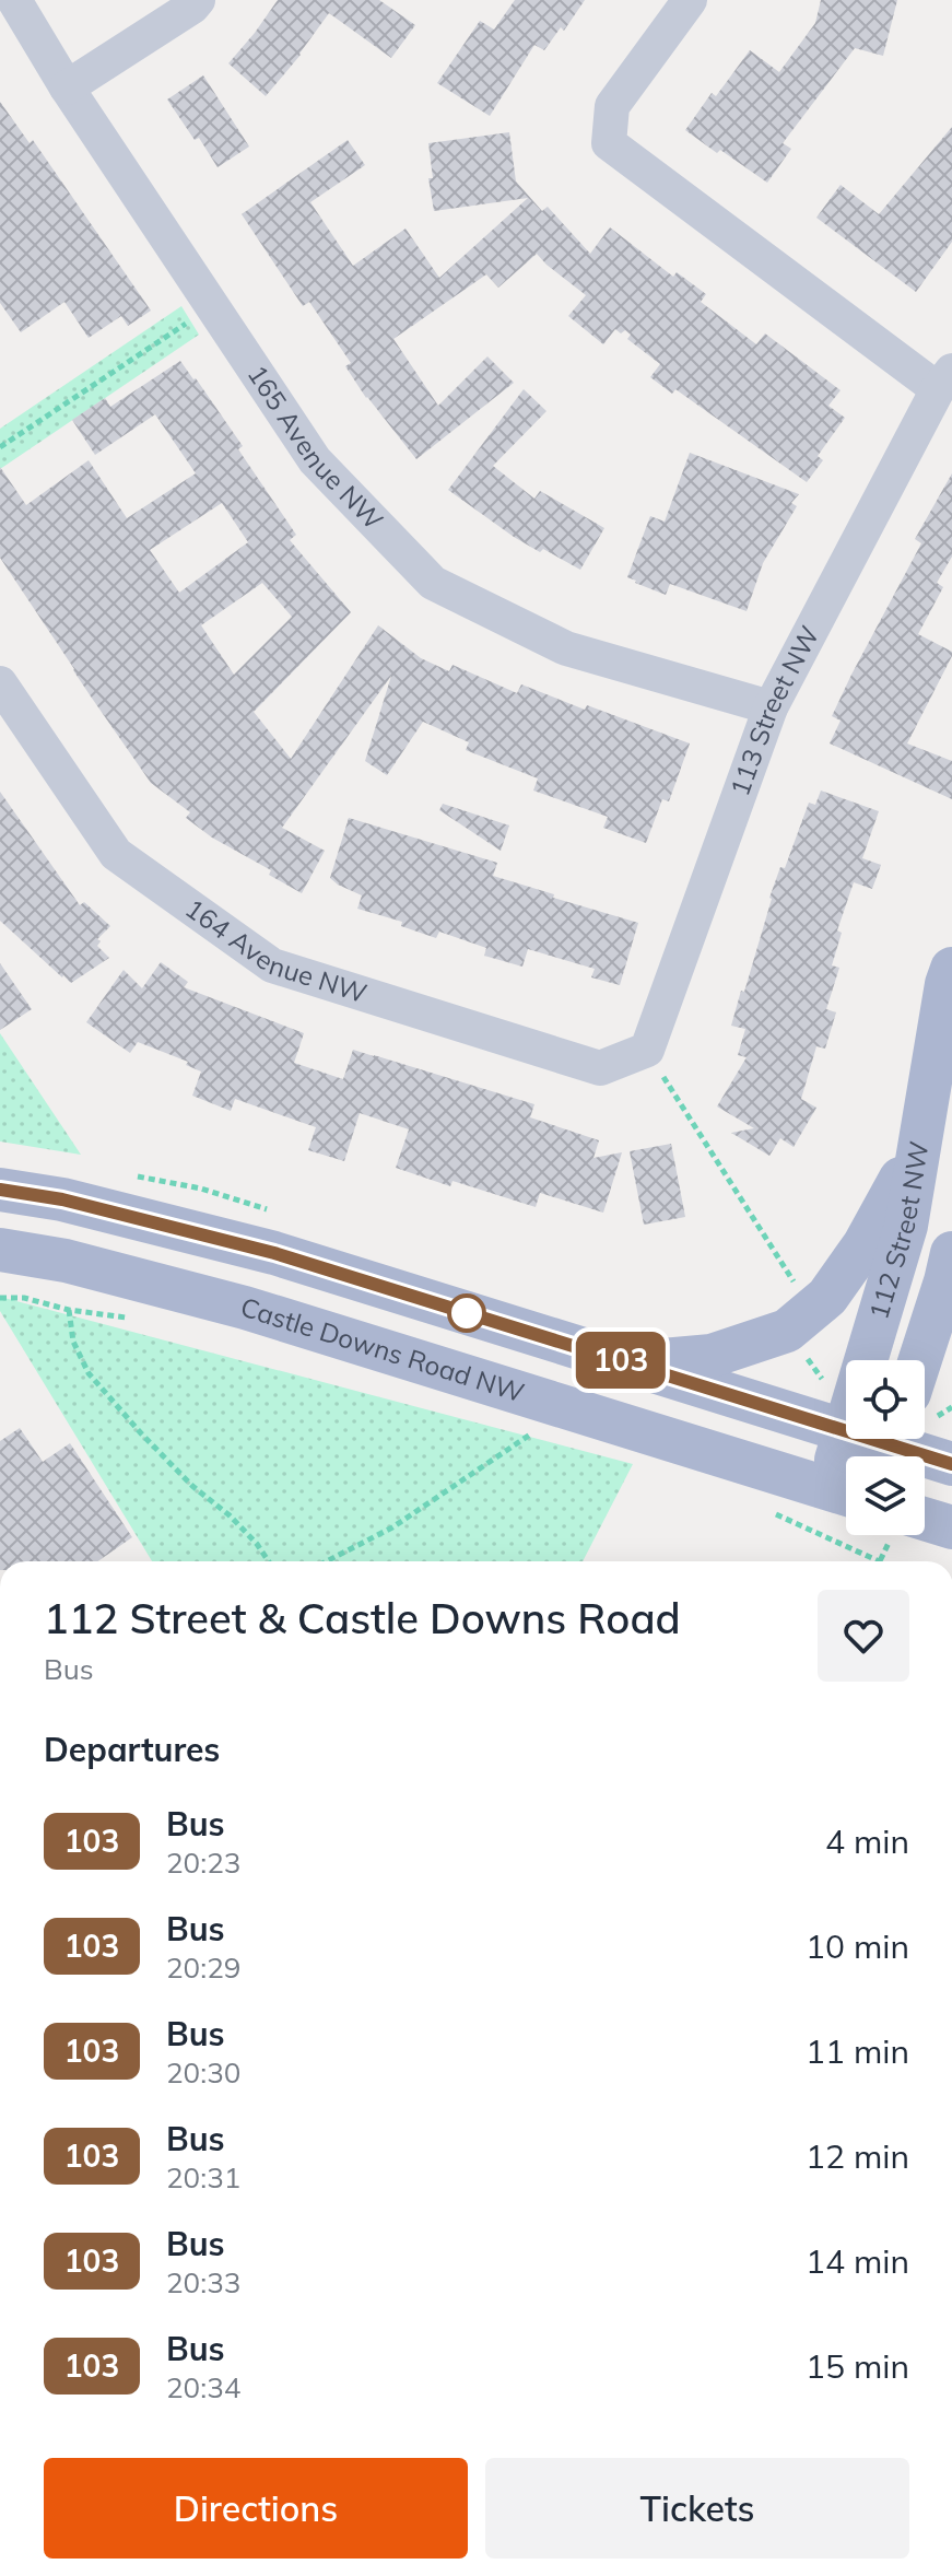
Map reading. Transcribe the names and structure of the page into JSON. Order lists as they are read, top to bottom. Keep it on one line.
{"streets":{"main road":["112 Street NW","Castle Downs Road NW"],"street":["165 Avenue NW","113 Street NW","164 Avenue NW"]},"crossings":[["165 Avenue NW","113 Street NW"],["113 Street NW","164 Avenue NW"],["112 Street NW","Castle Downs Road NW"]],"lines":["bus line 103"],"page":{"on_map":"103","heading":[["112 Street & Castle Downs Road","Bus"],"Departures"],"list":[{"mark":"103","name":"Bus","note":"20:23","value":"4 min"},{"mark":"103","name":"Bus","note":"20:29","value":"10 min"},{"mark":"103","name":"Bus","note":"20:30","value":"11 min"},{"mark":"103","name":"Bus","note":"20:31","value":"12 min"},{"mark":"103","name":"Bus","note":"20:33","value":"14 min"},{"mark":"103","name":"Bus","note":"20:34","value":"15 min"}],"buttons":["Directions","Tickets"]}}
